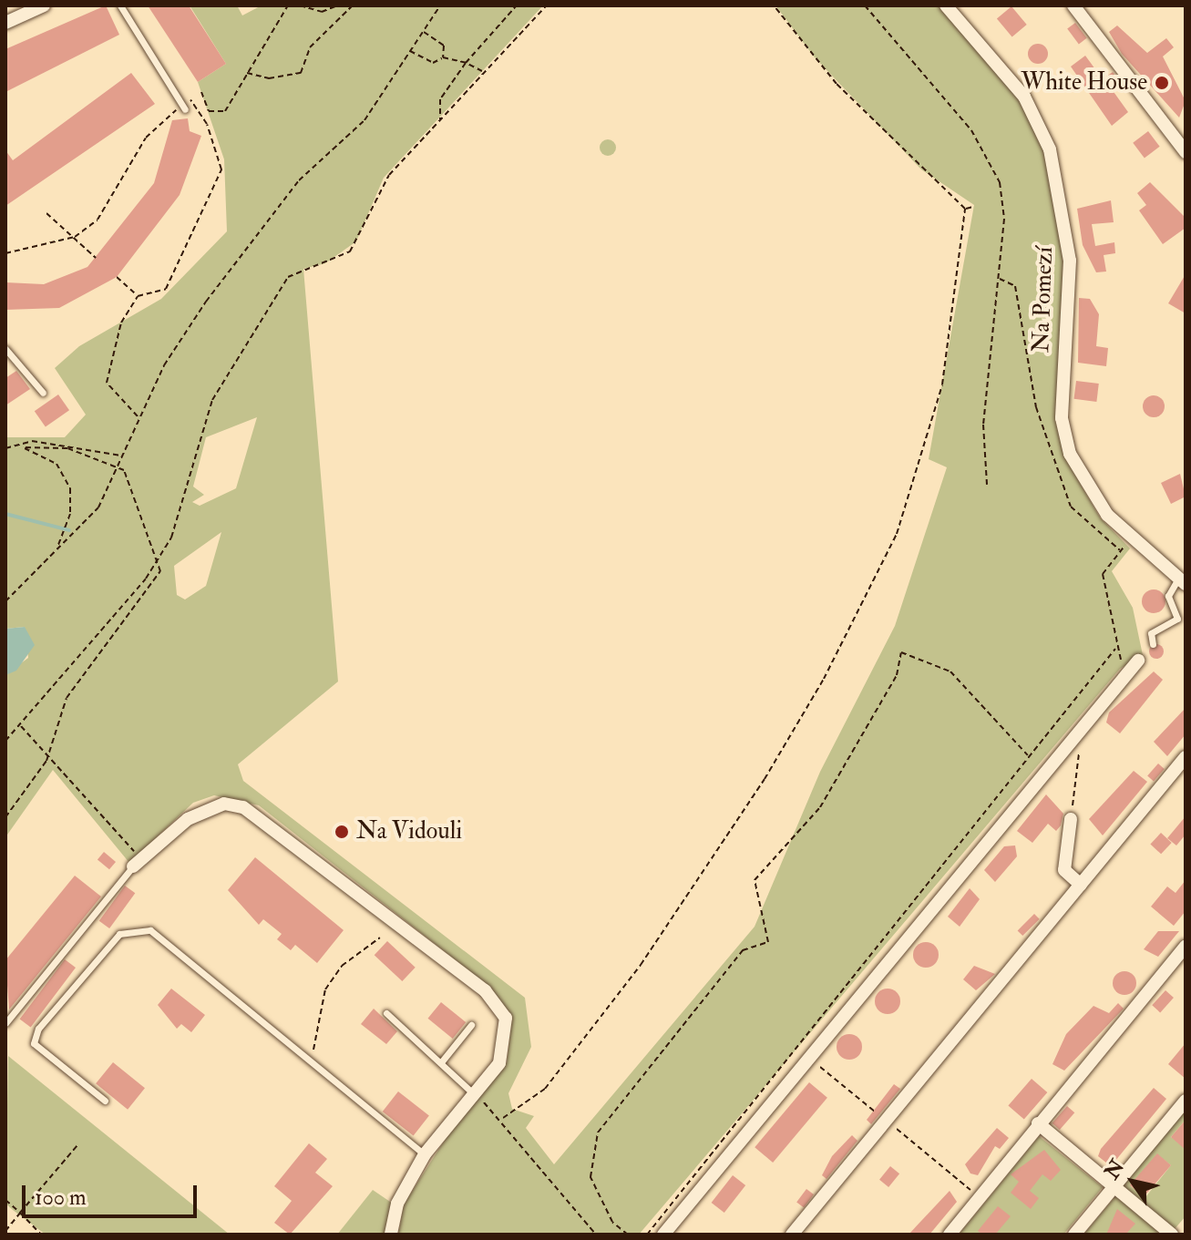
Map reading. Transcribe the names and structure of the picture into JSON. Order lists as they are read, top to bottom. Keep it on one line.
{"streets":{"street":["Na Pomezí"]},"places":["White House","Na Vidouli"],"scale_bar":"100 m","north":"top left"}
